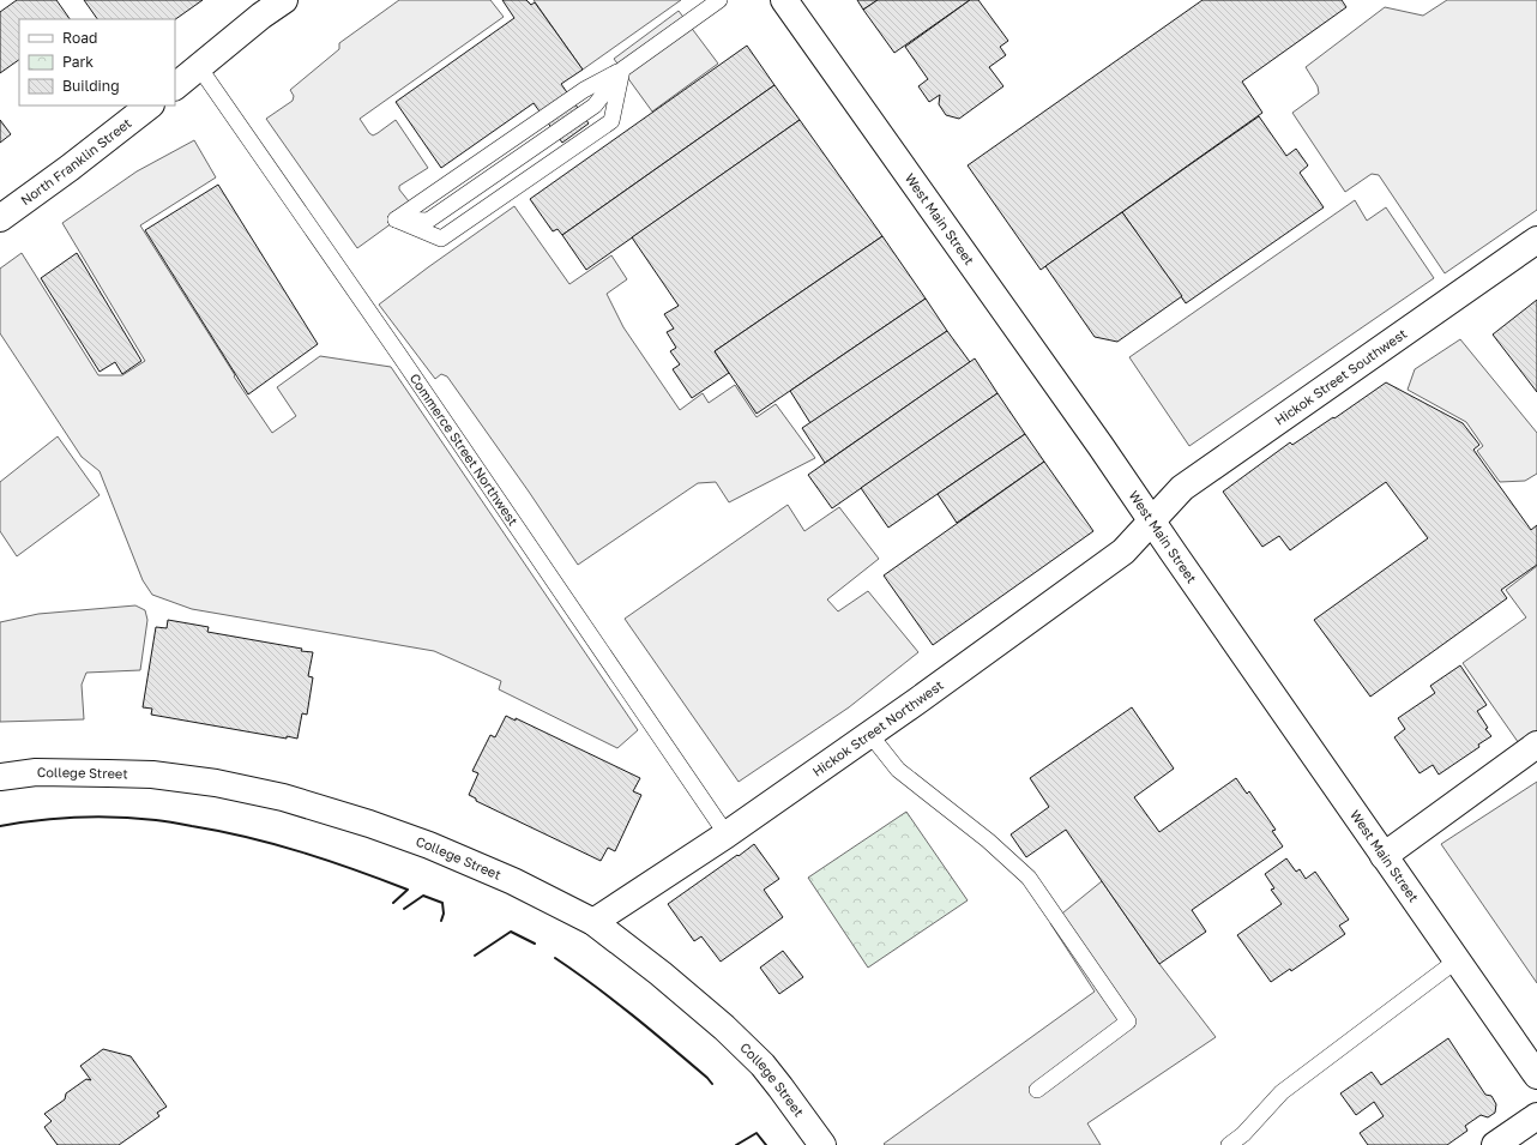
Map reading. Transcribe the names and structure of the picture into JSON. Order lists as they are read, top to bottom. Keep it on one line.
{"streets":{"street":["North Franklin Street","West Main Street","Hickok Street Southwest","Hickok Street Northwest","College Street"],"lane":["Commerce Street Northwest"]},"crossings":[["West Main Street","Hickok Street Southwest"],["West Main Street","Hickok Street Northwest"],["Hickok Street Southwest","Hickok Street Northwest"],["Commerce Street Northwest","Hickok Street Northwest"],["Hickok Street Northwest","College Street"]],"legend":["Road","Park","Building"]}
